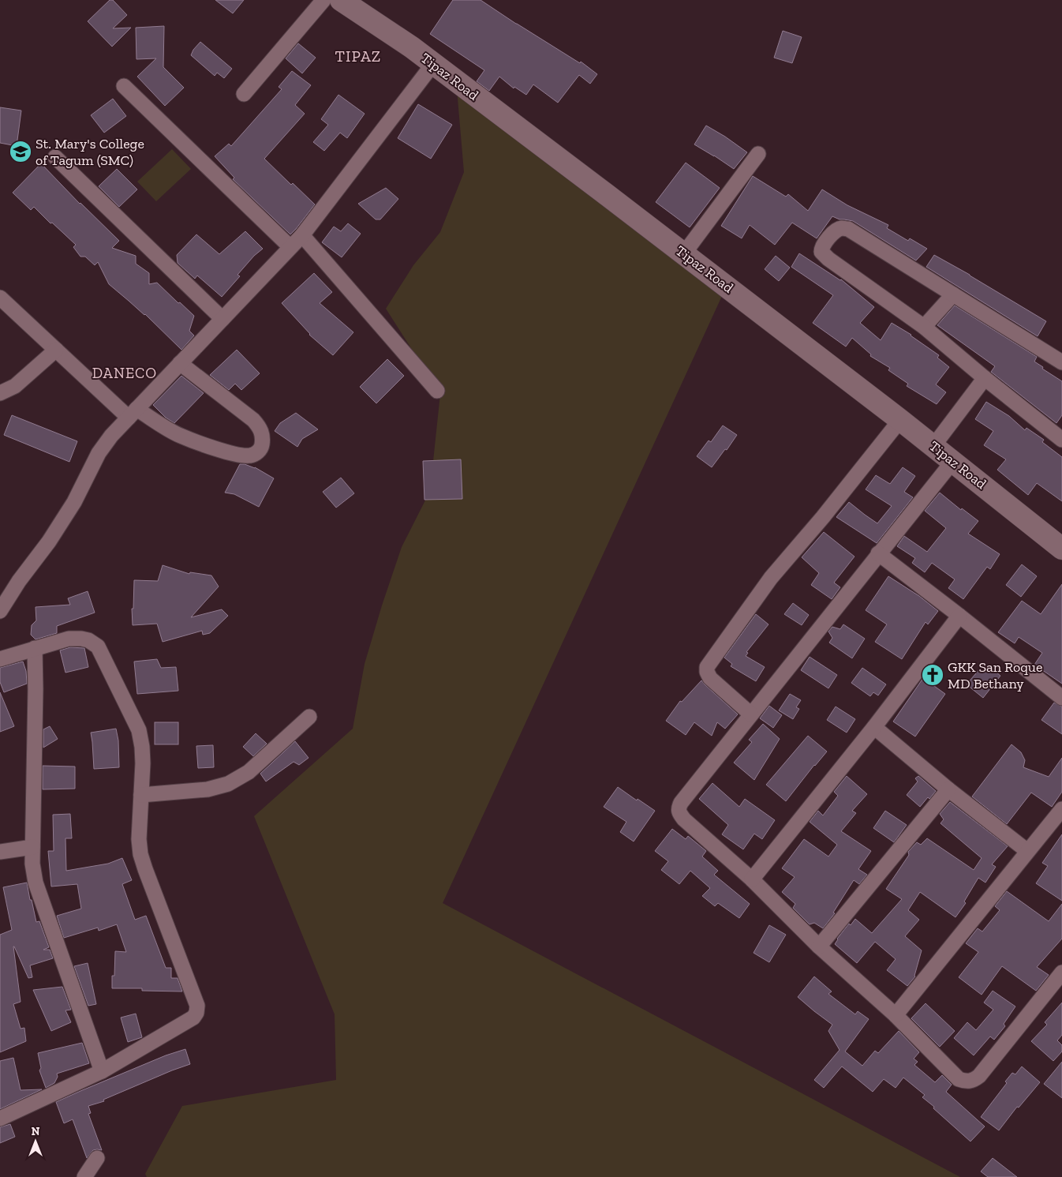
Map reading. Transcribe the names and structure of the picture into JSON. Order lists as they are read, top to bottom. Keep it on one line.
{"streets":{"street":["Tipaz Road"]},"districts":["TIPAZ","DANECO"],"places":{"school or university":["St. Mary's College of Tagum (SMC)"],"church":["GKK San Roque MD Bethany"]},"north":"top"}
